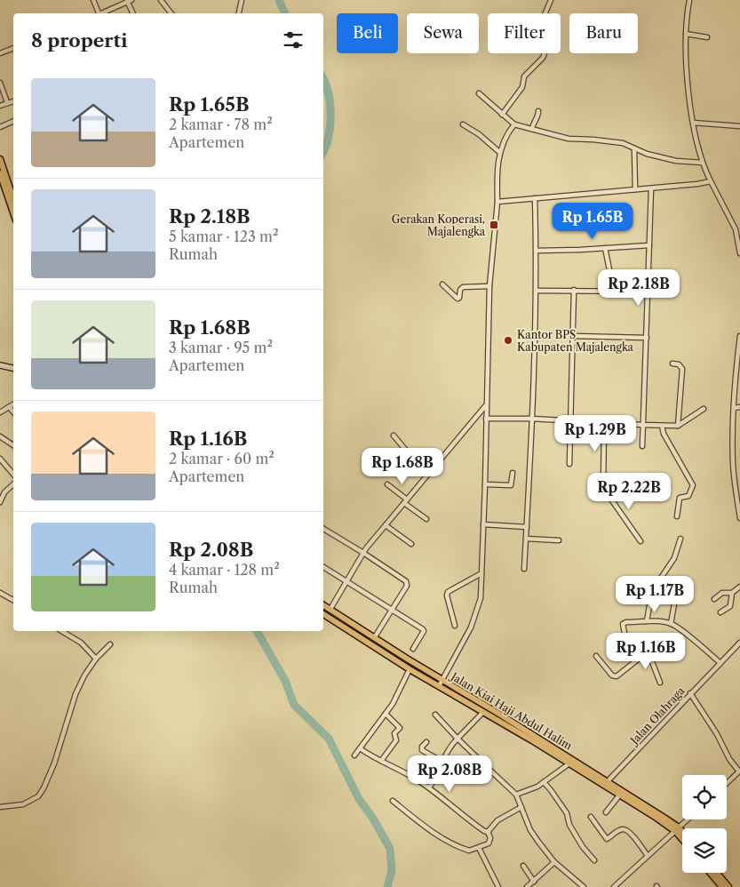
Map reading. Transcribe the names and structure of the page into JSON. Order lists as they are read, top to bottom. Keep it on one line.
{"streets":{"main road":["Jalan Kiai Haji Abdul Halim"],"street":["Jalan Olahraga"]},"crossings":[["Jalan Kiai Haji Abdul Halim","Jalan Olahraga"]],"places":{"transit":["Gerakan Koperasi, Majalengka"],"other":["Kantor BPS Kabupaten Majalengka"]},"page":{"chip":["Beli","Sewa","Filter","Baru"],"heading":"8 properti","list":[{"name":"Rp 1.65B","note":"2 kamar · 78 m² · Apartemen"},{"name":"Rp 2.18B","note":"5 kamar · 123 m² · Rumah"},{"name":"Rp 1.68B","note":"3 kamar · 95 m² · Apartemen"},{"name":"Rp 1.16B","note":"2 kamar · 60 m² · Apartemen"},{"name":"Rp 2.08B","note":"4 kamar · 128 m² · Rumah"}],"price":["Rp 1.65B","Rp 2.18B","Rp 1.29B","Rp 1.68B","Rp 2.22B","Rp 1.17B","Rp 1.16B","Rp 2.08B"]}}
